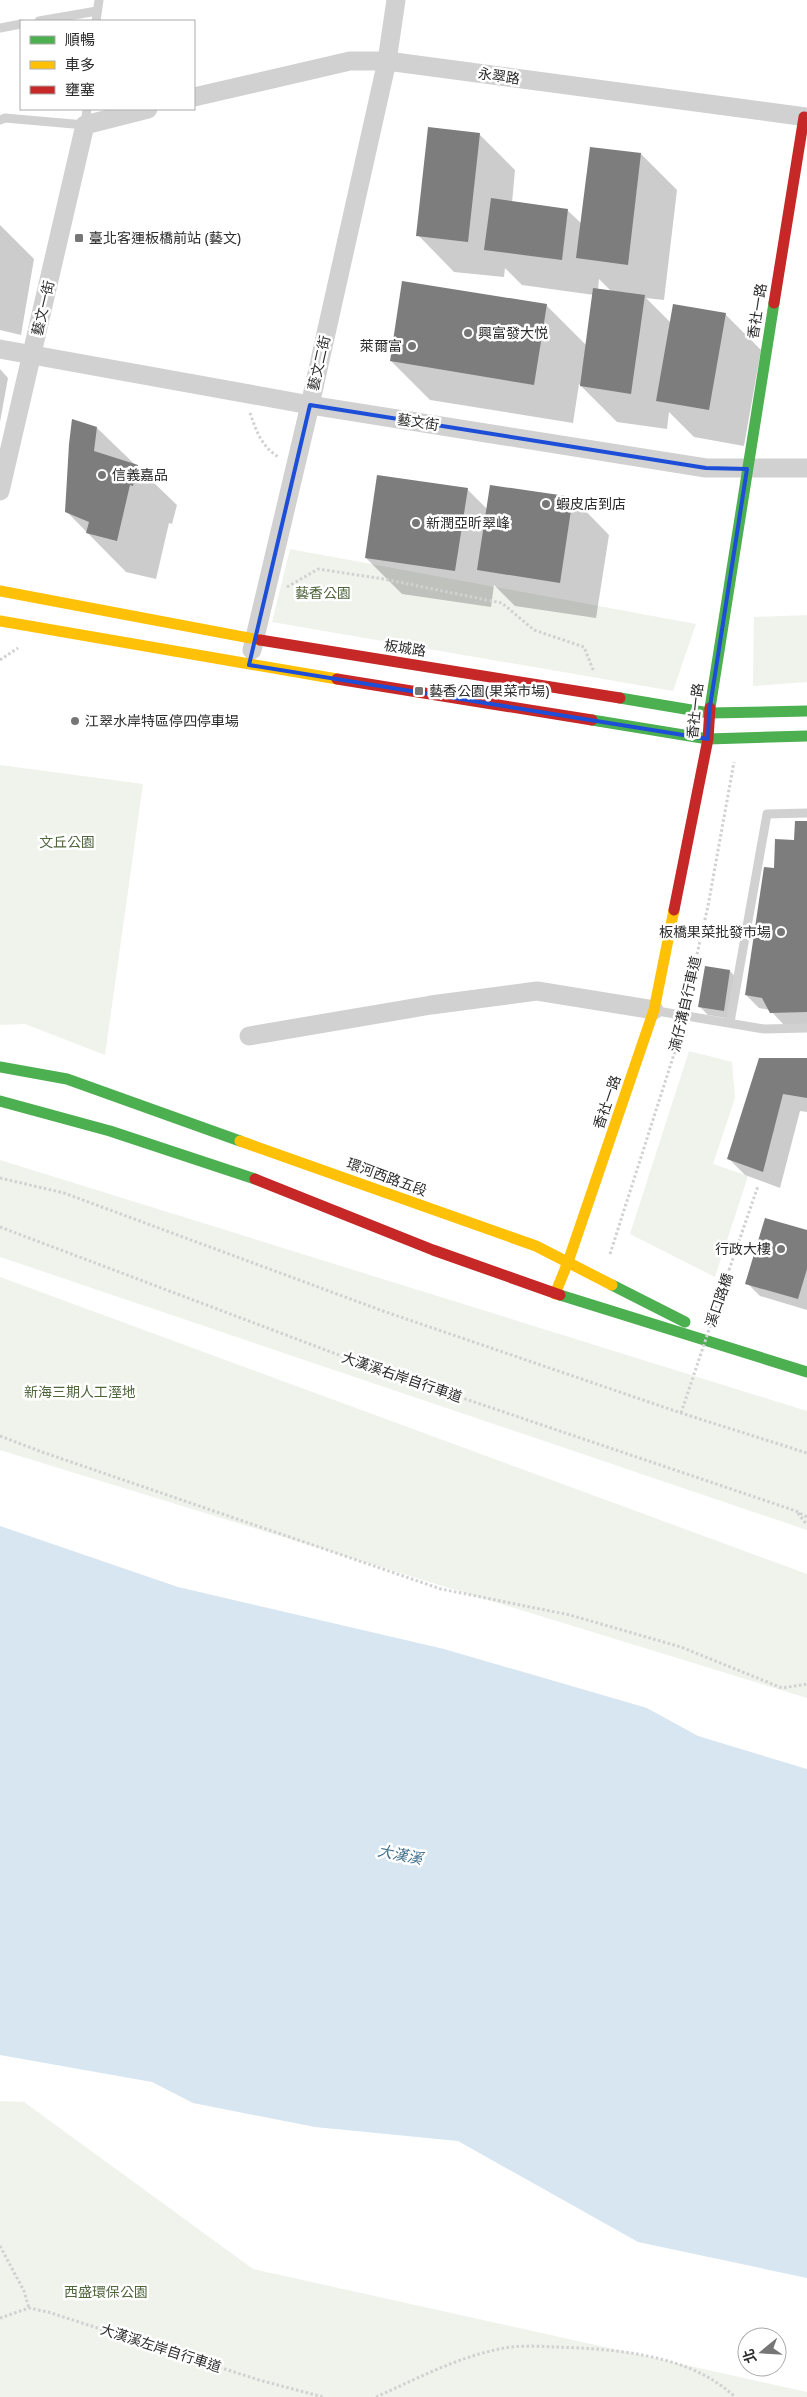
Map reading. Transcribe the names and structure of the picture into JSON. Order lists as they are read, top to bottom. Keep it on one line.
{"streets":{"street":["永翠路","藝文一街","香社一路","藝文二街","藝文街","板城路","環河西路五段"],"path":["湳仔溝自行車道","溪口路橋","大漢溪右岸自行車道","大漢溪左岸自行車道"]},"crossings":[["永翠路","香社一路"],["永翠路","藝文二街"],["藝文一街","藝文街"],["香社一路","藝文街"],["香社一路","板城路"],["香社一路","環河西路五段"],["藝文二街","藝文街"],["藝文二街","板城路"]],"water":["大漢溪"],"parks":["藝香公園","文丘公園","新海三期人工溼地","西盛環保公園"],"places":{"transit":["臺北客運板橋前站 (藝文)","藝香公園(果菜市場)"],"other":["興富發大悦","萊爾富","信義嘉品","蝦皮店到店","新潤亞昕翠峰","江翠水岸特區停四停車場","板橋果菜批發市場","行政大樓"]},"legend":["順暢","車多","壅塞"],"north":"left"}
